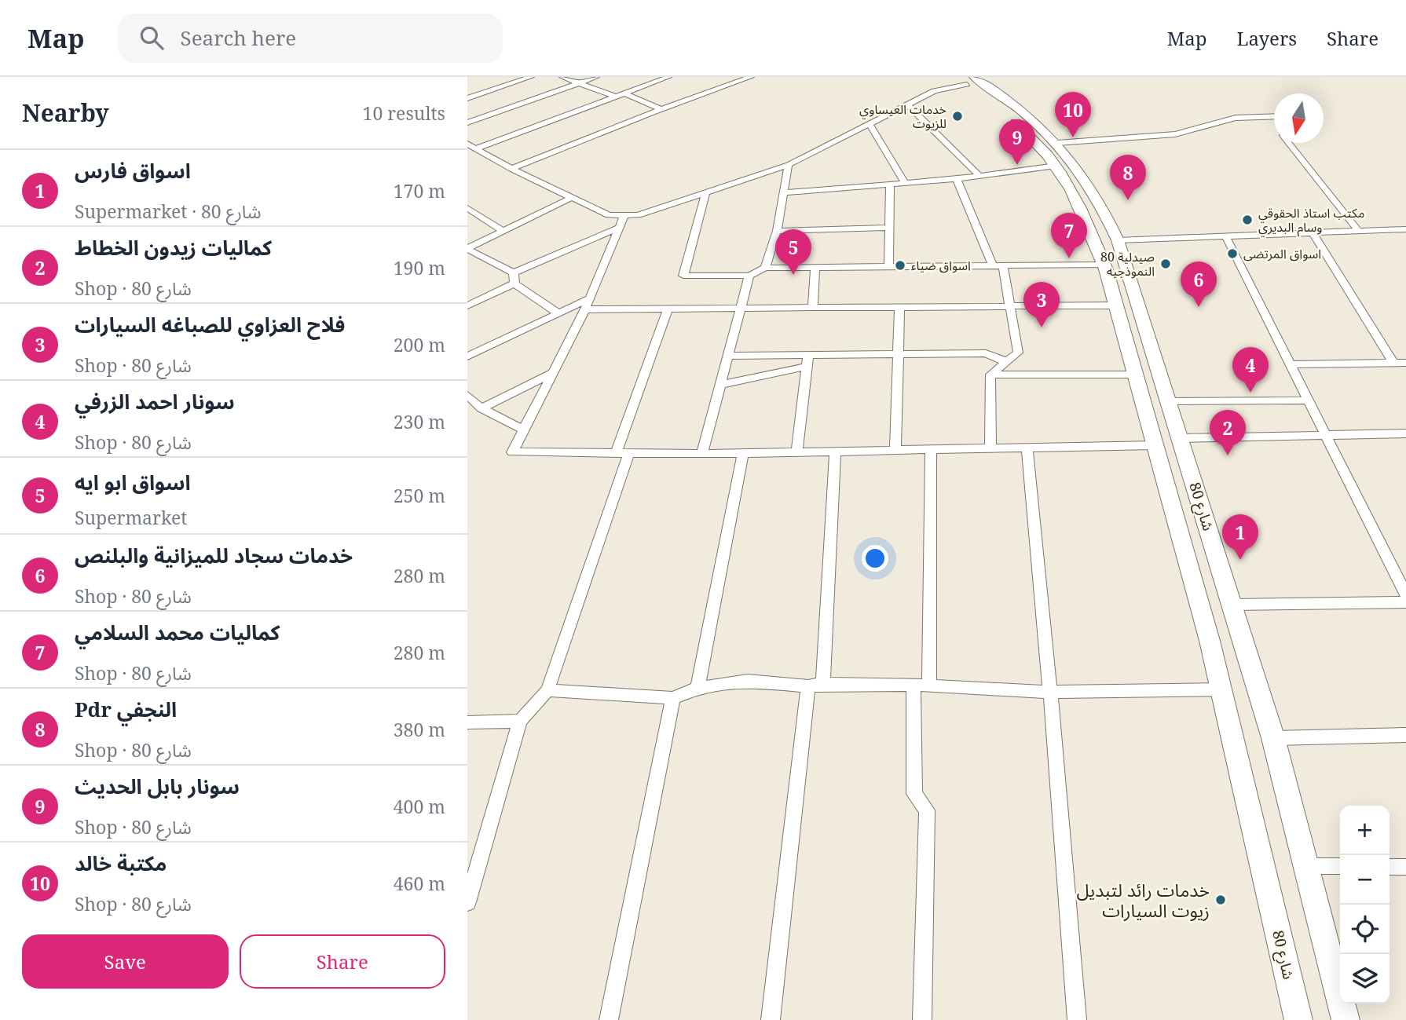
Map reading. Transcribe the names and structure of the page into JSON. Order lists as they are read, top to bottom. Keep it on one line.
{"streets":{"main road":["شارع 80"]},"places":["خدمات العيساوي للزيوت","مكتب استاذ الحقوقي وسام البديري","اسواق المرتضى","صيدلية 80 النموذجيه","اسواق ضياء","خدمات رائد لتبديل زيوت السيارات"],"north":"bottom","page":{"header":"Map","search":"Search here","nav":["Map","Layers","Share"],"heading":["Nearby","10 results"],"pins":["10","9","8","7","5","6","3","4","2","1"],"list":[{"mark":"1","name":"اسواق فارس","note":"Supermarket · شارع 80","value":"170 m"},{"mark":"2","name":"كماليات زيدون الخطاط","note":"Shop · شارع 80","value":"190 m"},{"mark":"3","name":"فلاح العزاوي للصباغه السيارات","note":"Shop · شارع 80","value":"200 m"},{"mark":"4","name":"سونار احمد الزرفي","note":"Shop · شارع 80","value":"230 m"},{"mark":"5","name":"اسواق ابو ايه","note":"Supermarket","value":"250 m"},{"mark":"6","name":"خدمات سجاد للميزانية والبلنص","note":"Shop · شارع 80","value":"280 m"},{"mark":"7","name":"كماليات محمد السلامي","note":"Shop · شارع 80","value":"280 m"},{"mark":"8","name":"Pdr النجفي","note":"Shop · شارع 80","value":"380 m"},{"mark":"9","name":"سونار بابل الحديث","note":"Shop · شارع 80","value":"400 m"},{"mark":"10","name":"مكتبة خالد","note":"Shop · شارع 80","value":"460 m"}],"map_buttons":["+","−"],"buttons":["Save","Share"]}}
